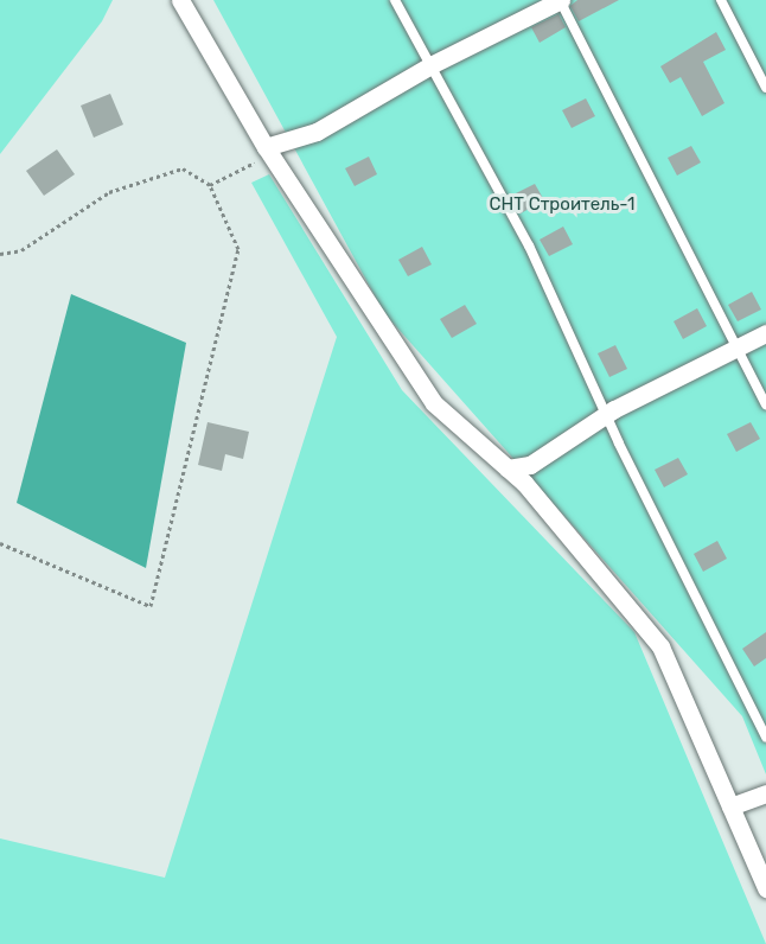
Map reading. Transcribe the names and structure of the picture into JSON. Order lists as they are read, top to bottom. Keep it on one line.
{"parks":["СНТ Строитель-1"]}
